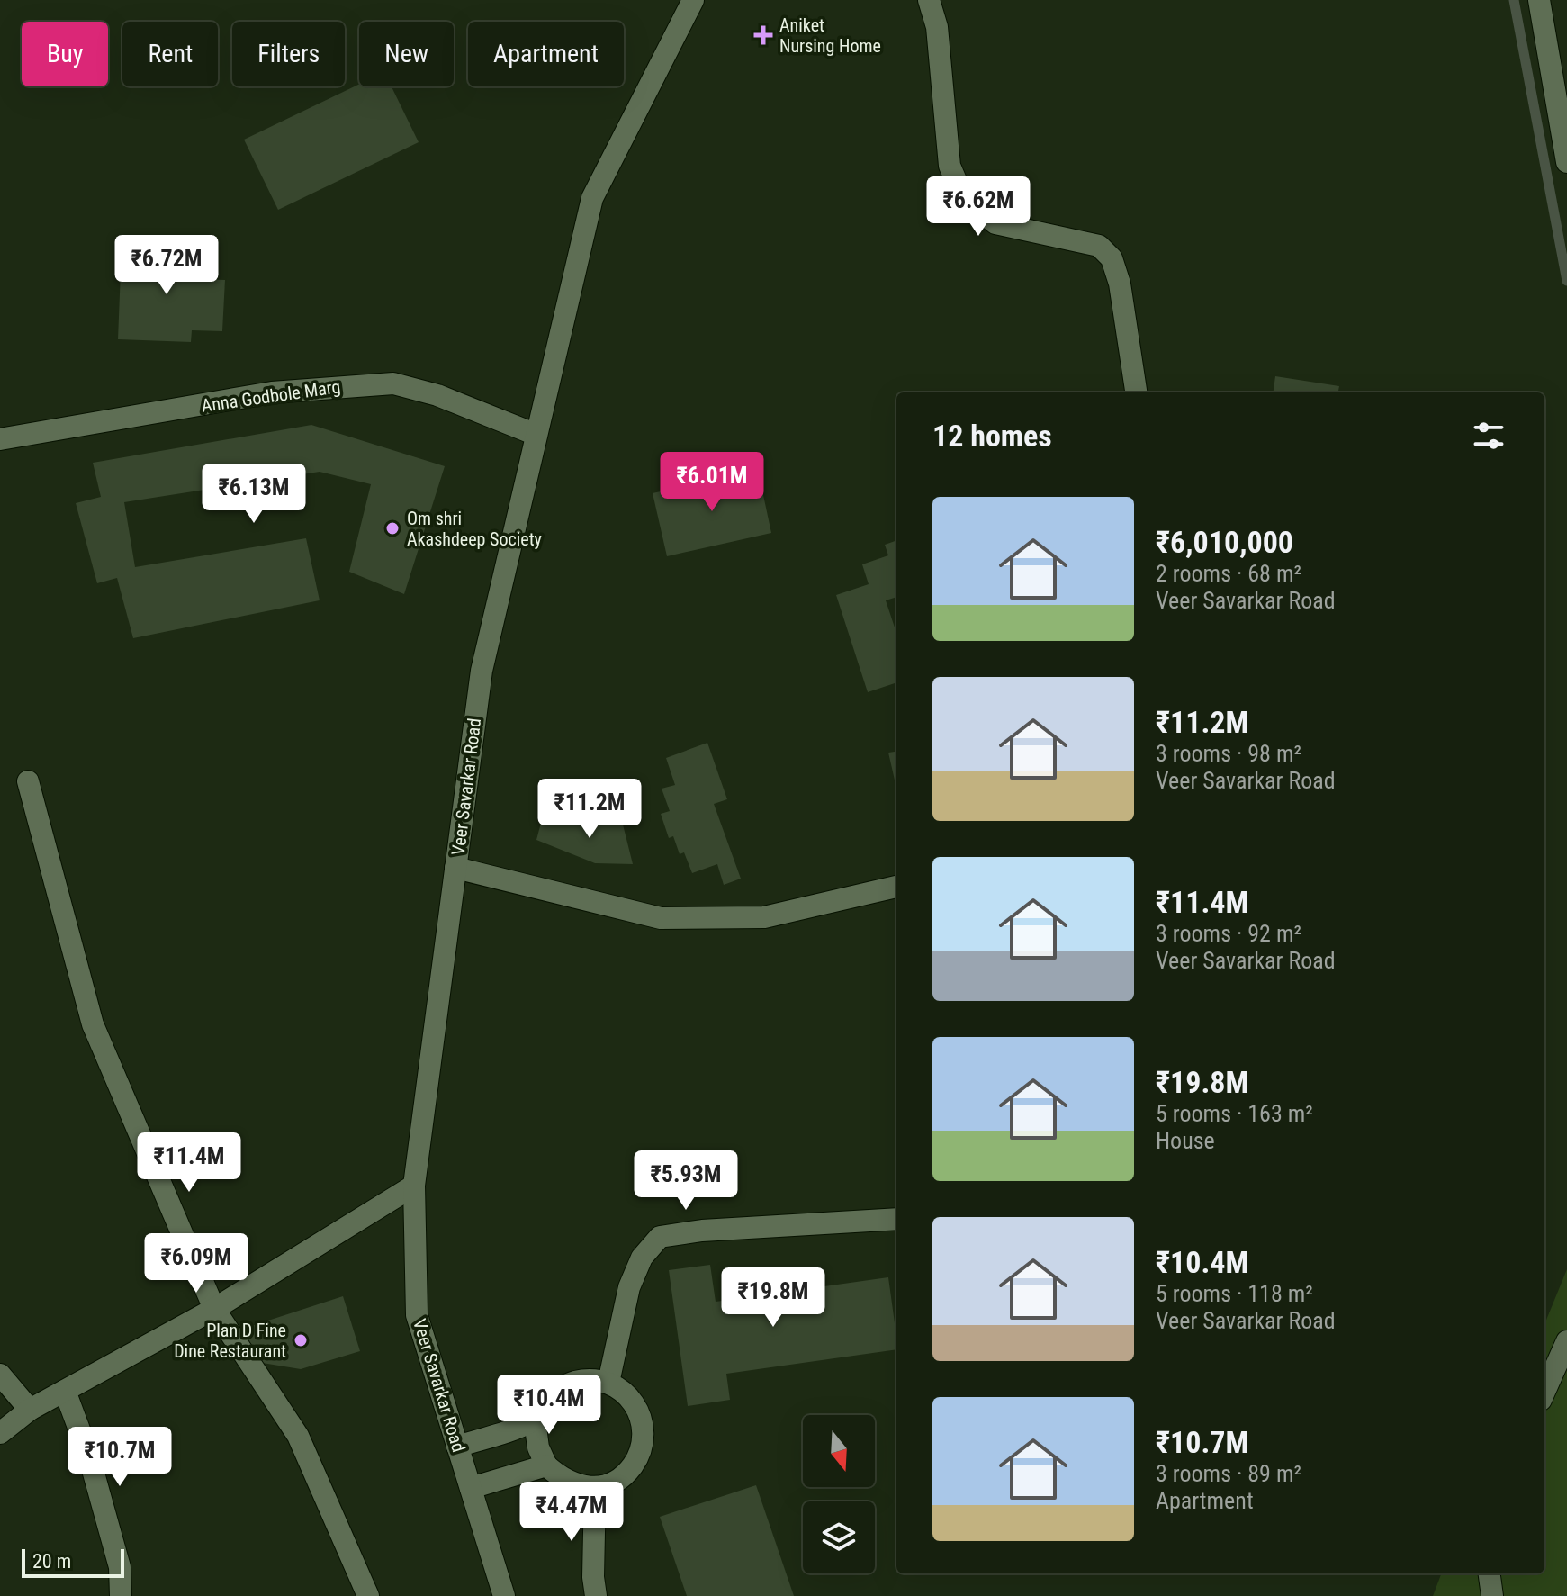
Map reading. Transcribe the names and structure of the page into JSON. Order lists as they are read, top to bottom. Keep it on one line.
{"streets":{"street":["Anna Godbole Marg","Veer Savarkar Road"]},"crossings":[["Anna Godbole Marg","Veer Savarkar Road"]],"places":{"health":["Aniket Nursing Home"],"other":["Om shri Akashdeep Society","Plan D Fine Dine Restaurant"]},"scale_bar":"20 m","north":"bottom","page":{"chip":["Buy","Rent","Filters","New","Apartment"],"price":["₹6.62M","₹6.72M","₹6.01M","₹6.13M","₹11.2M","₹11.4M","₹5.93M","₹6.09M","₹19.8M","₹10.4M","₹10.7M","₹4.47M"],"heading":"12 homes","list":[{"name":"₹6,010,000","note":"2 rooms · 68 m² · Veer Savarkar Road"},{"name":"₹11.2M","note":"3 rooms · 98 m² · Veer Savarkar Road"},{"name":"₹11.4M","note":"3 rooms · 92 m² · Veer Savarkar Road"},{"name":"₹19.8M","note":"5 rooms · 163 m² · House"},{"name":"₹10.4M","note":"5 rooms · 118 m² · Veer Savarkar Road"},{"name":"₹10.7M","note":"3 rooms · 89 m² · Apartment"}],"scale":"20 m"}}
